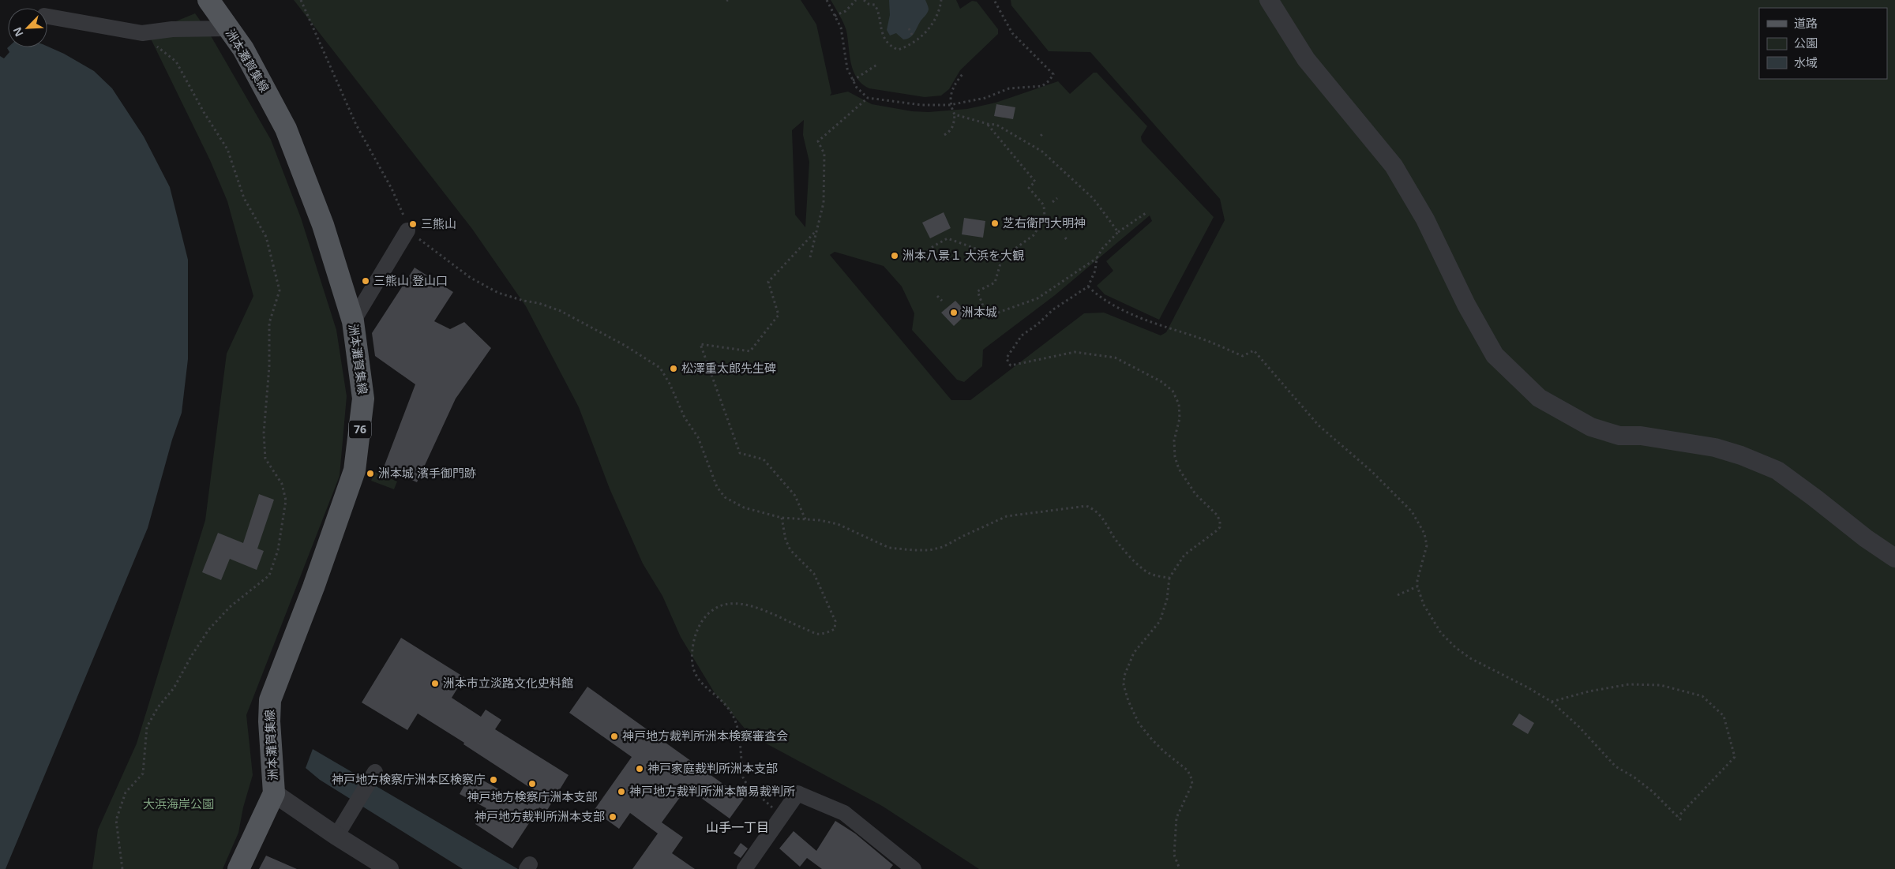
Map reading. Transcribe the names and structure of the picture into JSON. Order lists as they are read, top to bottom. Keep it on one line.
{"streets":{"main road":["洲本灘賀集線","76"]},"districts":["山手一丁目"],"parks":["大浜海岸公園"],"places":["芝右衛門大明神","三熊山","洲本八景１ 大浜を大観","三熊山 登山口","洲本城","松澤重太郎先生碑","洲本城 濱手御門跡","洲本市立淡路文化史料館","神戸地方裁判所洲本検察審査会","神戸家庭裁判所洲本支部","神戸地方検察庁洲本区検察庁","神戸地方検察庁洲本支部","神戸地方裁判所洲本簡易裁判所","神戸地方裁判所洲本支部"],"legend":["道路","公園","水域"],"north":"bottom left"}
